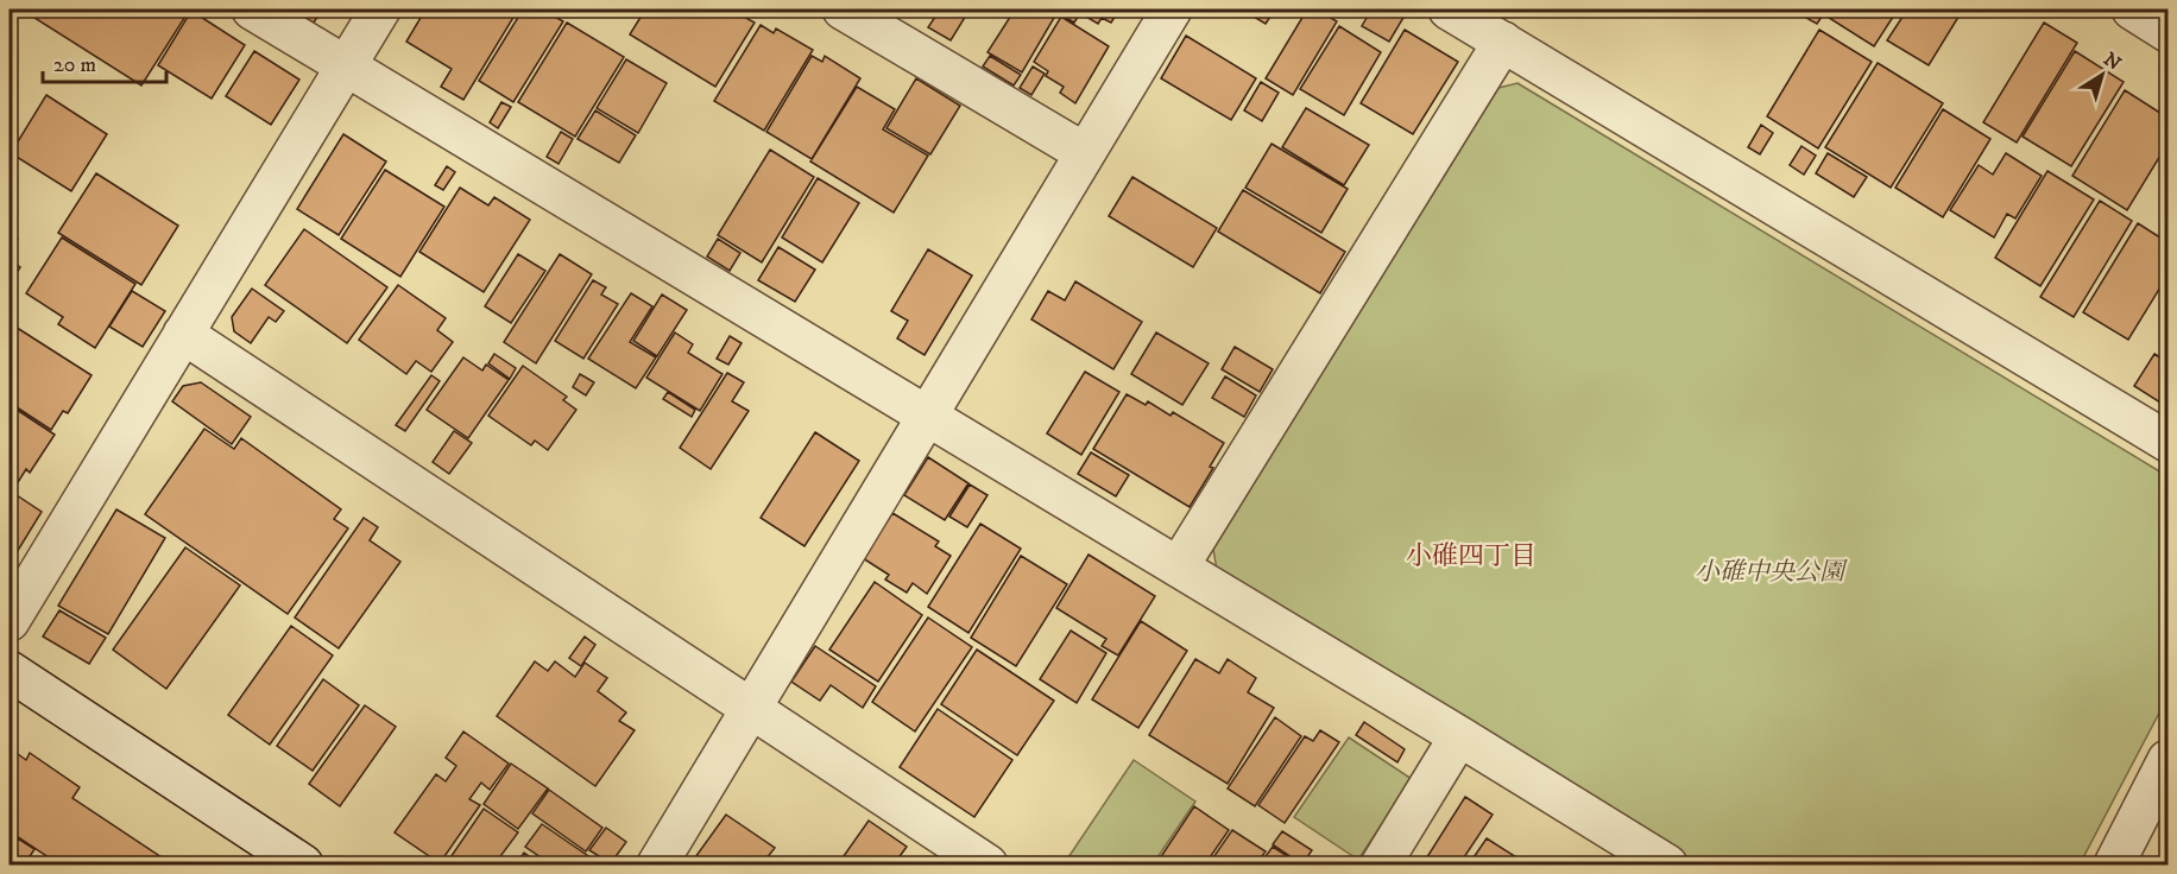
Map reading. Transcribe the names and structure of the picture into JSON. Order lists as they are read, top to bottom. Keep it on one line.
{"districts":["小碓四丁目"],"parks":["小碓中央公園"],"scale_bar":"20 m","north":"top right"}
